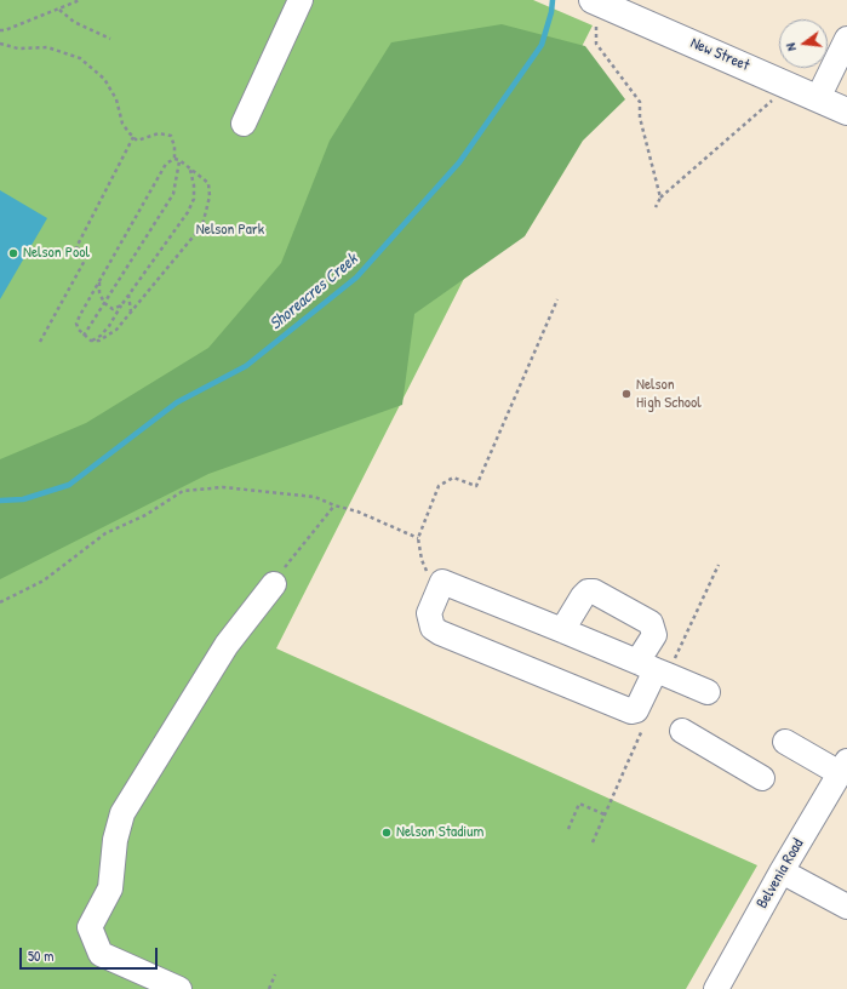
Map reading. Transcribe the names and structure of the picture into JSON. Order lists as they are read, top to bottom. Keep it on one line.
{"streets":{"main road":["New Street"],"street":["Belvenia Road"]},"water":["Shoreacres Creek"],"parks":["Nelson Park"],"places":["Nelson Pool","Nelson High School","Nelson Stadium"],"scale_bar":"50 m","north":"left"}
